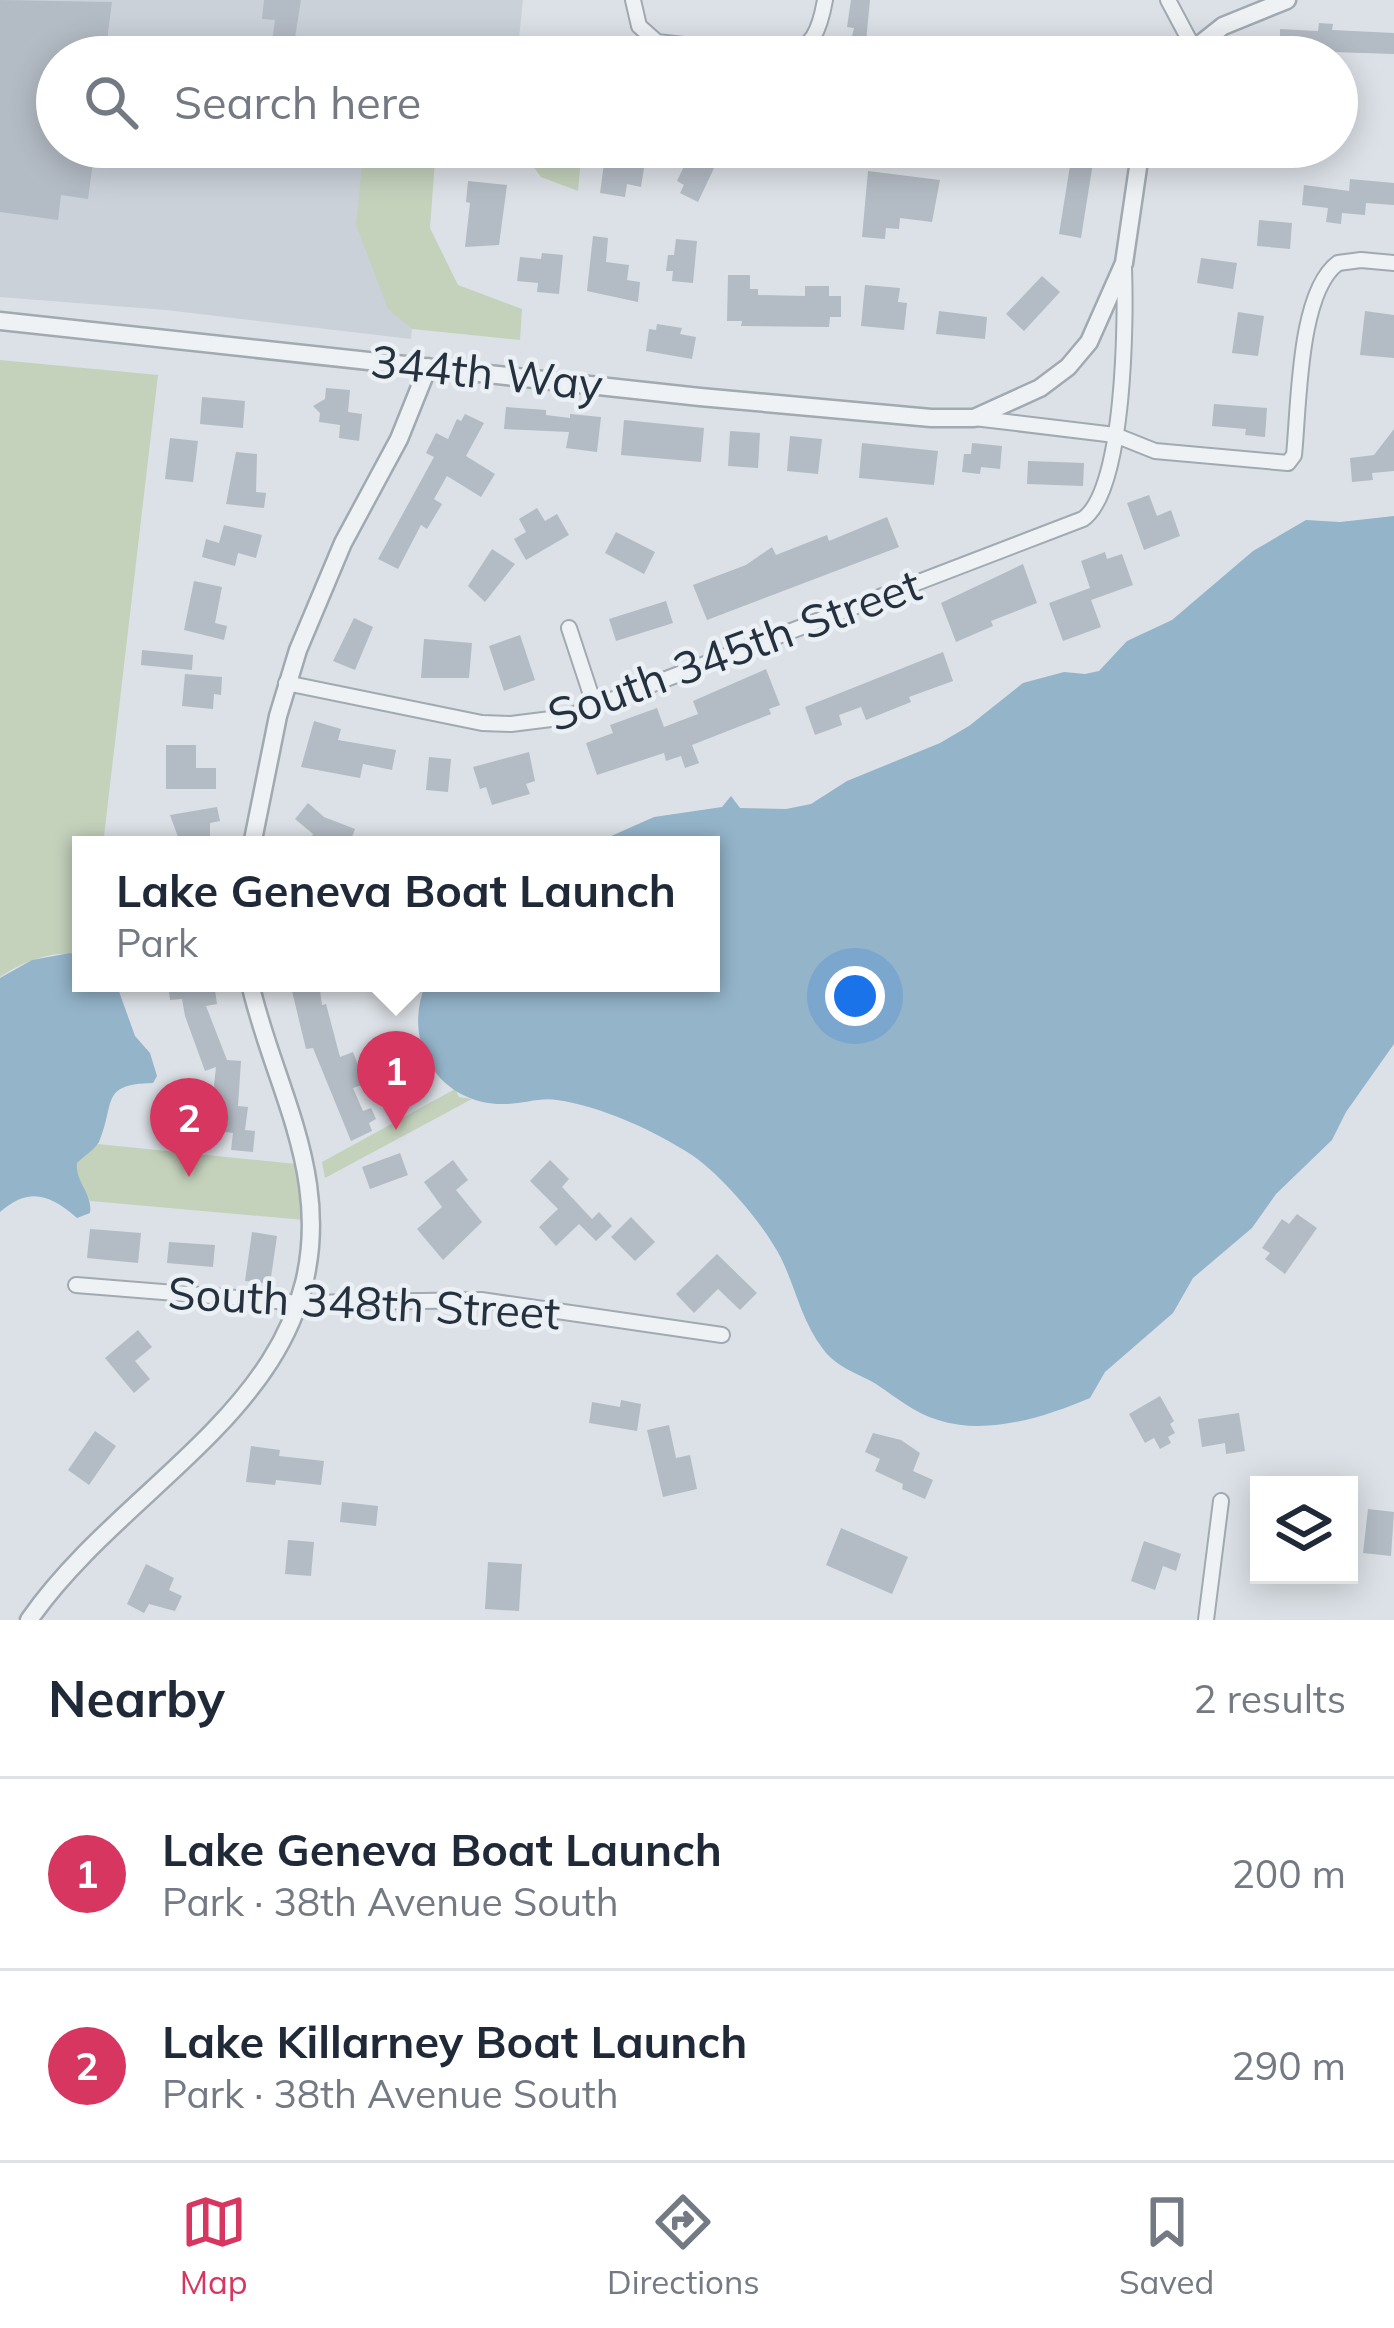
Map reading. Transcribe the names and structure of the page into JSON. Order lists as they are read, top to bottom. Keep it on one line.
{"streets":{"street":["344th Way","South 345th Street","South 348th Street"]},"page":{"search":"Search here","popup":["Lake Geneva Boat Launch","Park"],"pins":["1","2"],"heading":["Nearby","2 results"],"list":[{"mark":"1","name":"Lake Geneva Boat Launch","note":"Park · 38th Avenue South","value":"200 m"},{"mark":"2","name":"Lake Killarney Boat Launch","note":"Park · 38th Avenue South","value":"290 m"}],"nav":["Map","Directions","Saved"]}}
